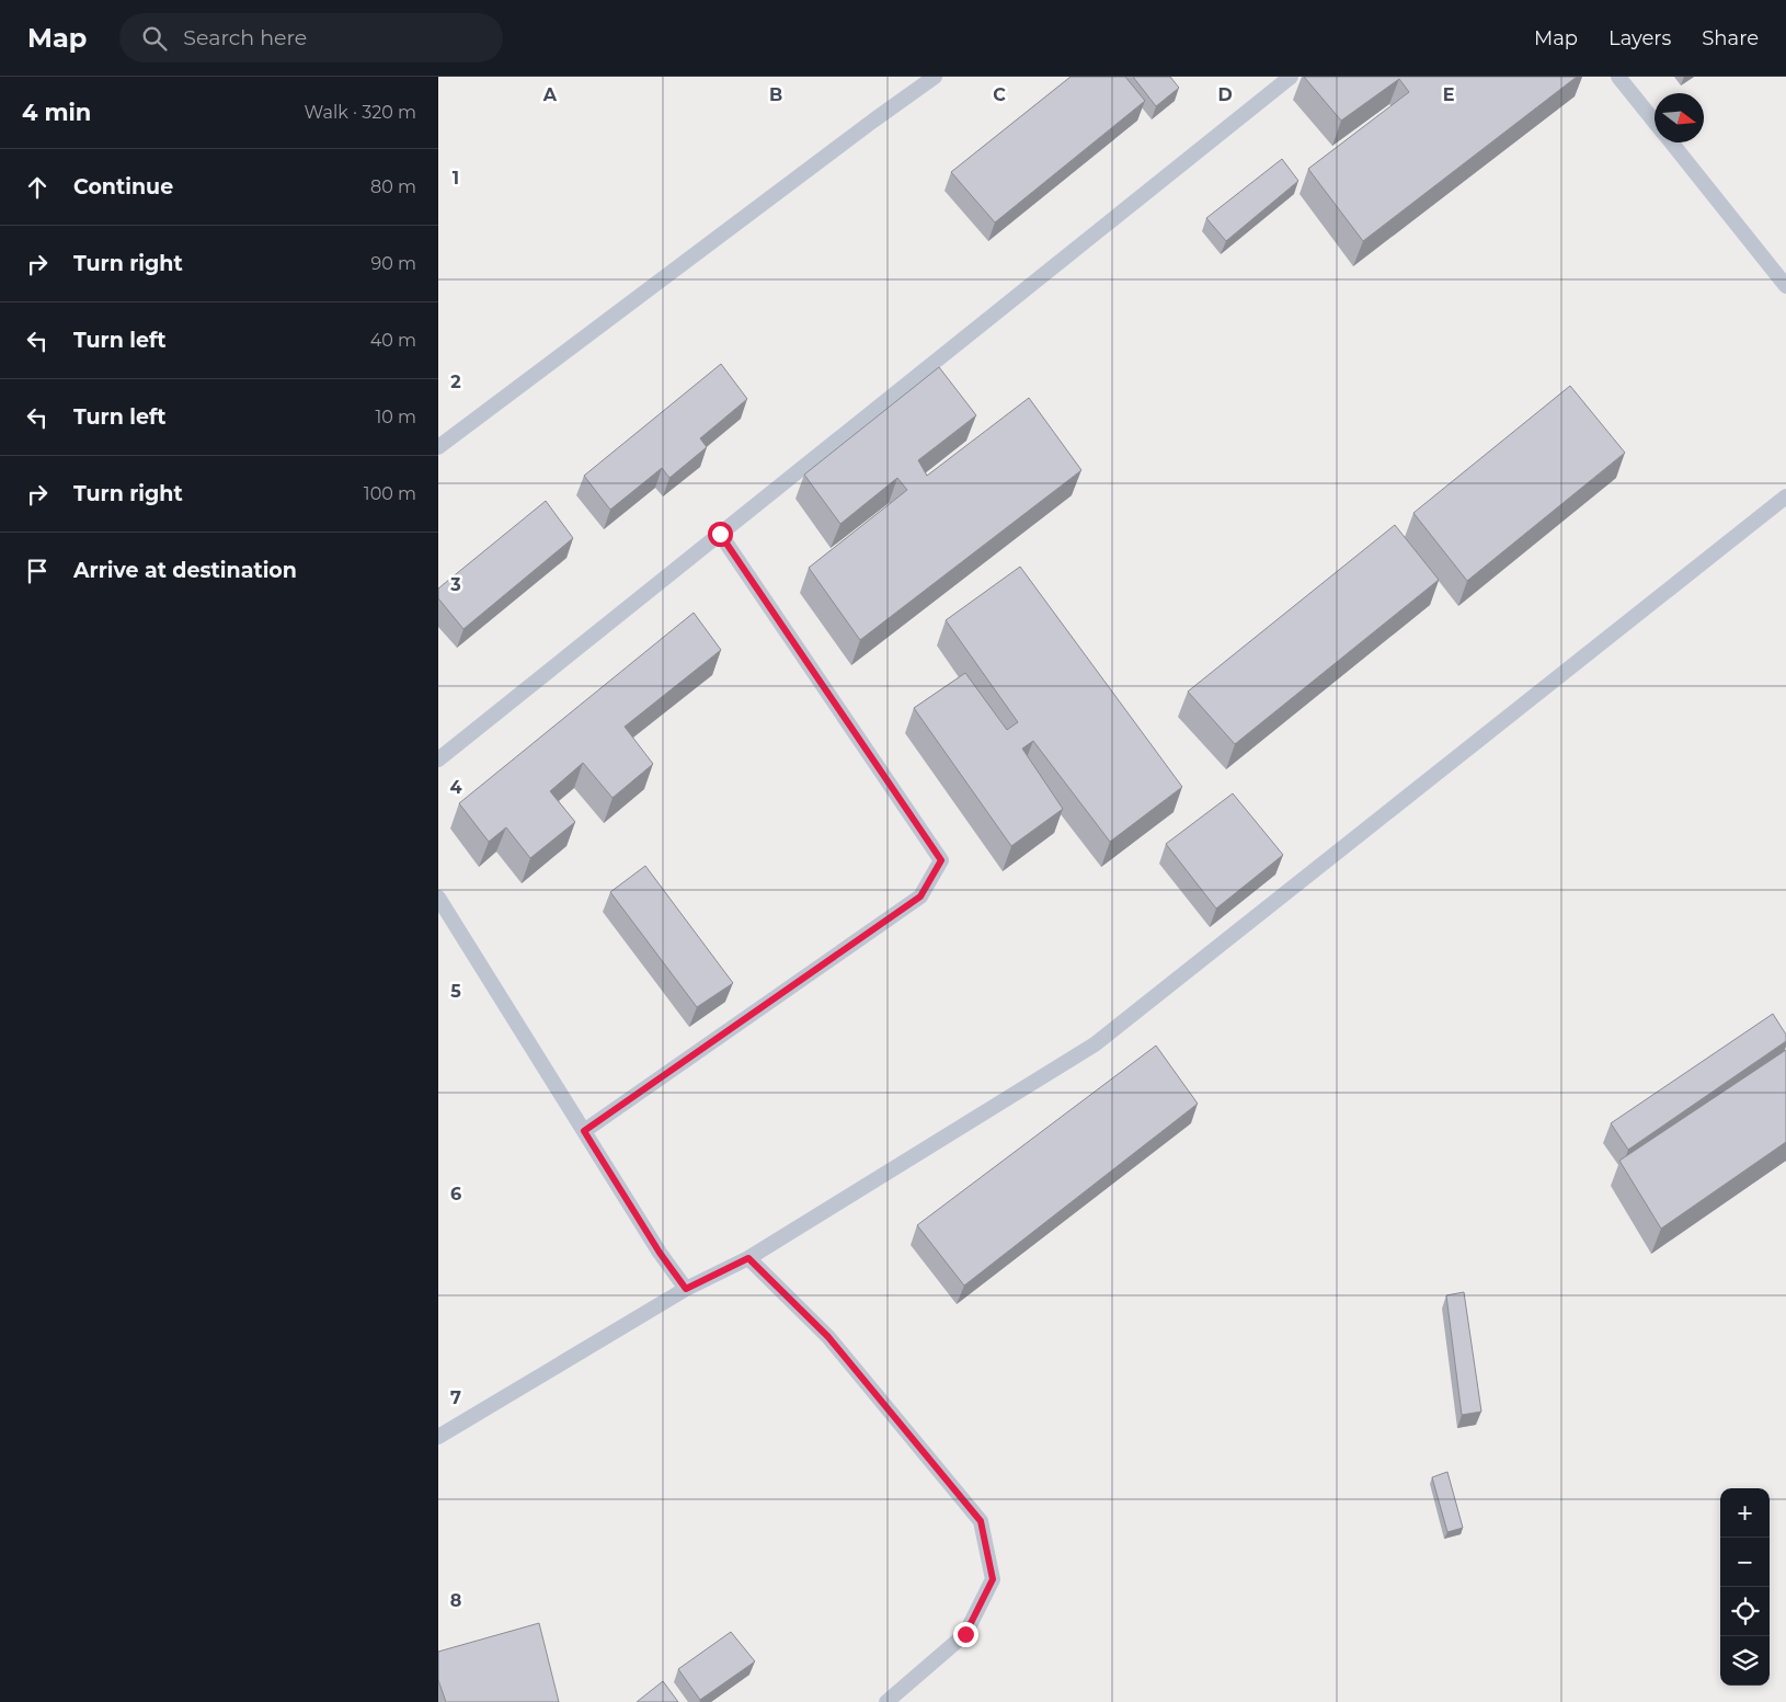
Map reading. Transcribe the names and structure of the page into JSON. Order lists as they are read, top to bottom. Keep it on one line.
{"north":"right","page":{"header":"Map","search":"Search here","nav":["Map","Layers","Share"],"heading":["4 min","Walk · 320 m"],"list":[["Continue","80 m"],["Turn right","90 m"],["Turn left","40 m"],["Turn left","10 m"],["Turn right","100 m"],"Arrive at destination"],"map_buttons":["+","−"]},"grid":{"columns":["A","B","C","D","E"],"rows":["1","2","3","4","5","6","7","8"]}}
